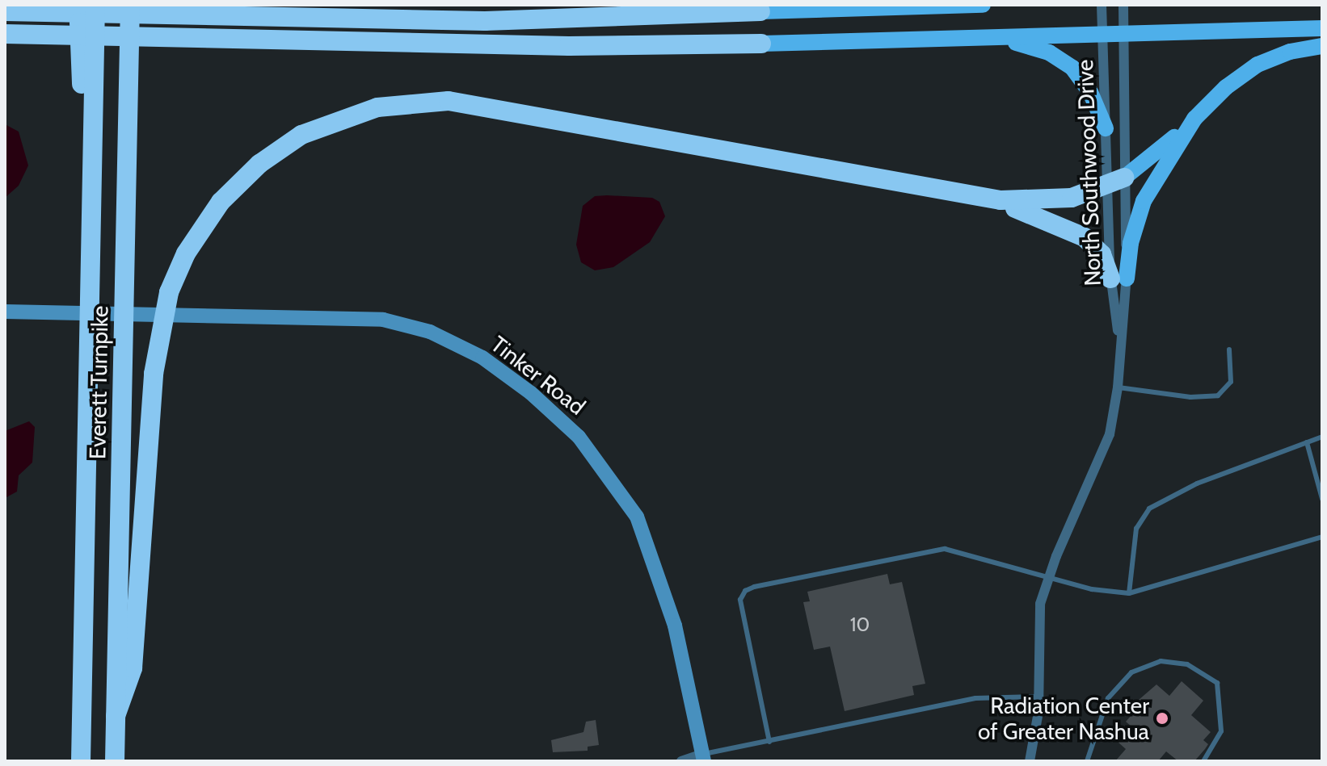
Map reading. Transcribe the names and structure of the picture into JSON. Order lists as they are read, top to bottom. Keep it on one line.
{"streets":{"highway":["Everett Turnpike"],"street":["North Southwood Drive","Tinker Road"]},"places":["Radiation Center of Greater Nashua"],"house_numbers":["10"]}
